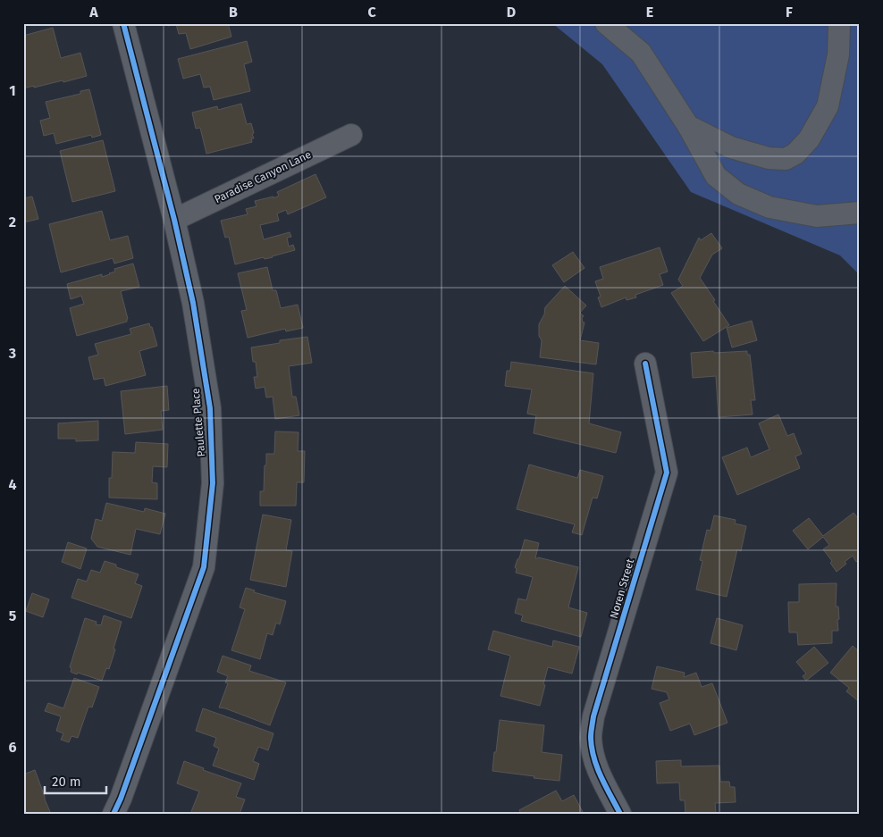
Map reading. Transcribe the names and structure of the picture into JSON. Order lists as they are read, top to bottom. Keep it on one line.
{"streets":{"street":["Paradise Canyon Lane","Paulette Place","Noren Street"]},"crossings":[["Paradise Canyon Lane","Paulette Place"]],"scale_bar":"20 m","grid":{"columns":["A","B","C","D","E","F"],"rows":["1","2","3","4","5","6"]}}
